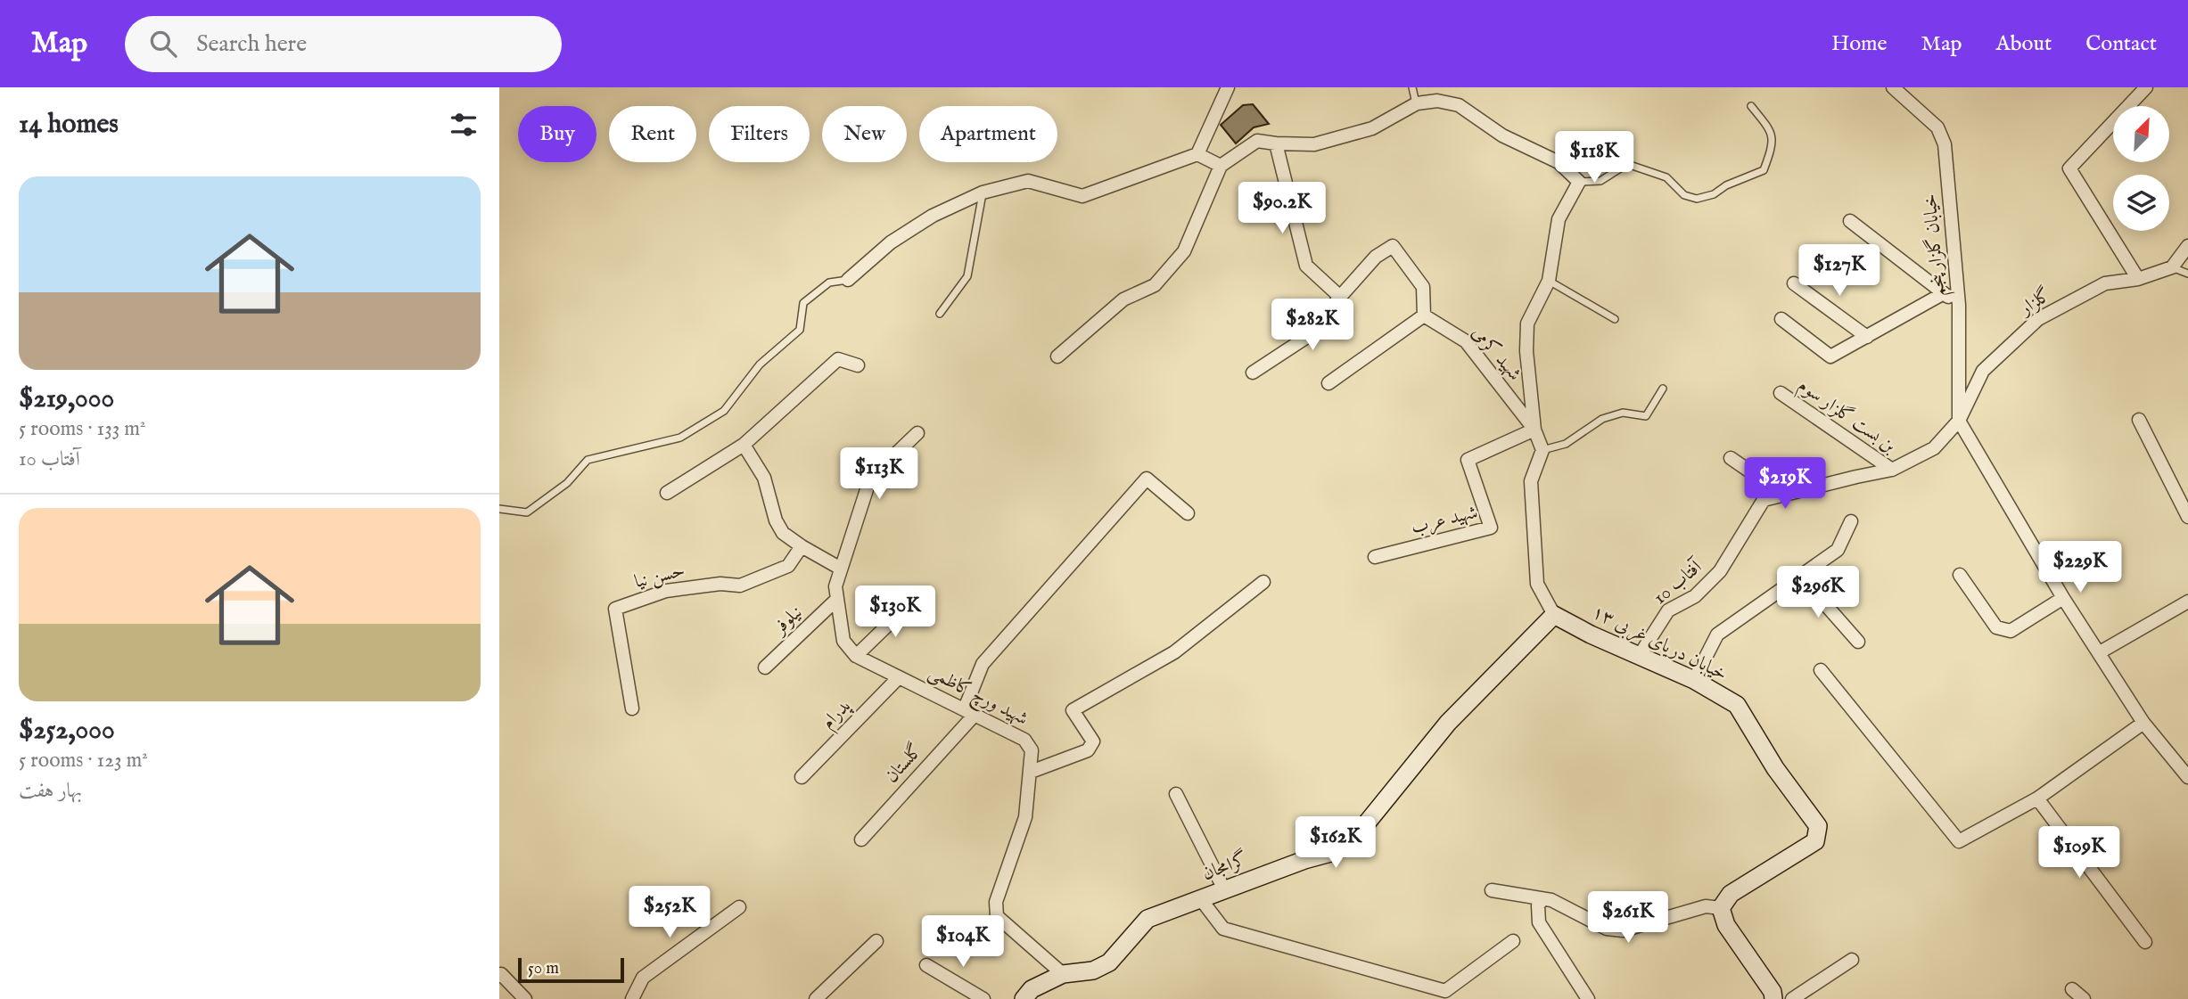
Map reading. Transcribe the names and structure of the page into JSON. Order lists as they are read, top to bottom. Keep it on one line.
{"streets":{"street":["خیابان گلزار پنجم","گلزار","شهید کرمی","بن بست گلزار سوم","شهید عرب","حسن نیا","آفتاب 10","نیلوفر","خیابان دریای غربی ۱۳","شهید ورچ کاظمی","پدرام","گلستان","گرامجان"]},"crossings":[["خیابان گلزار پنجم","گلزار"],["شهید کرمی","شهید عرب"],["آفتاب 10","خیابان دریای غربی ۱۳"],["خیابان دریای غربی ۱۳","گرامجان"],["شهید ورچ کاظمی","پدرام"],["شهید ورچ کاظمی","گلستان"],["شهید ورچ کاظمی","گرامجان"]],"scale_bar":"50 m","north":"top right","page":{"header":"Map","search":"Search here","nav":["Home","Map","About","Contact"],"heading":"14 homes","chip":["Buy","Rent","Filters","New","Apartment"],"price":["$118K","$90.2K","$127K","$282K","$113K","$219K","$229K","$296K","$130K","$162K","$109K","$252K","$261K","$104K"],"list":[{"name":"$219,000","note":"5 rooms · 133 m² · آفتاب 10"},{"name":"$252,000","note":"5 rooms · 123 m² · بهار هفت"}],"scale":"50 m"}}
